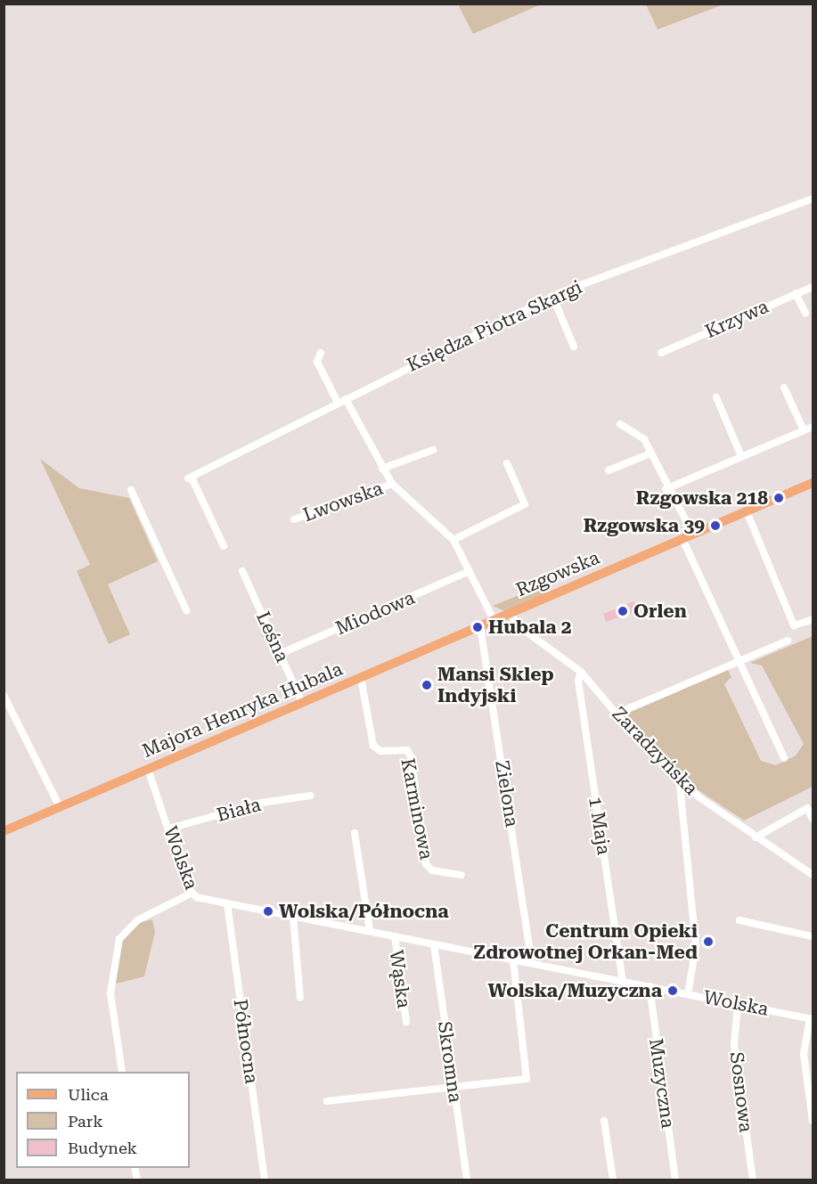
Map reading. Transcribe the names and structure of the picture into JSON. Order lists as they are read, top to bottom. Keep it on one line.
{"streets":{"main road":["Rzgowska","Majora Henryka Hubala"],"street":["Krzywa","Księdza Piotra Skargi","Lwowska","Miodowa","Leśna","Zaradzyńska","Zielona","Karminowa","Biała","1 Maja","Wolska","Wąska","Północna","Skromna","Muzyczna","Sosnowa"]},"crossings":[["Rzgowska","Majora Henryka Hubala"],["Rzgowska","Zaradzyńska"],["Miodowa","Leśna"],["Leśna","Majora Henryka Hubala"],["Majora Henryka Hubala","Zielona"],["Majora Henryka Hubala","Karminowa"],["Majora Henryka Hubala","Wolska"],["Zaradzyńska","1 Maja"],["Zielona","Wolska"],["Biała","Wolska"],["1 Maja","Wolska"],["Wolska","Wąska"],["Wolska","Północna"],["Wolska","Skromna"],["Wolska","Muzyczna"],["Wolska","Sosnowa"]],"places":["Rzgowska 218","Rzgowska 39","Orlen","Hubala 2","Mansi Sklep Indyjski","Wolska/Północna","Centrum Opieki Zdrowotnej Orkan-Med","Wolska/Muzyczna"],"legend":["Ulica","Park","Budynek"]}
